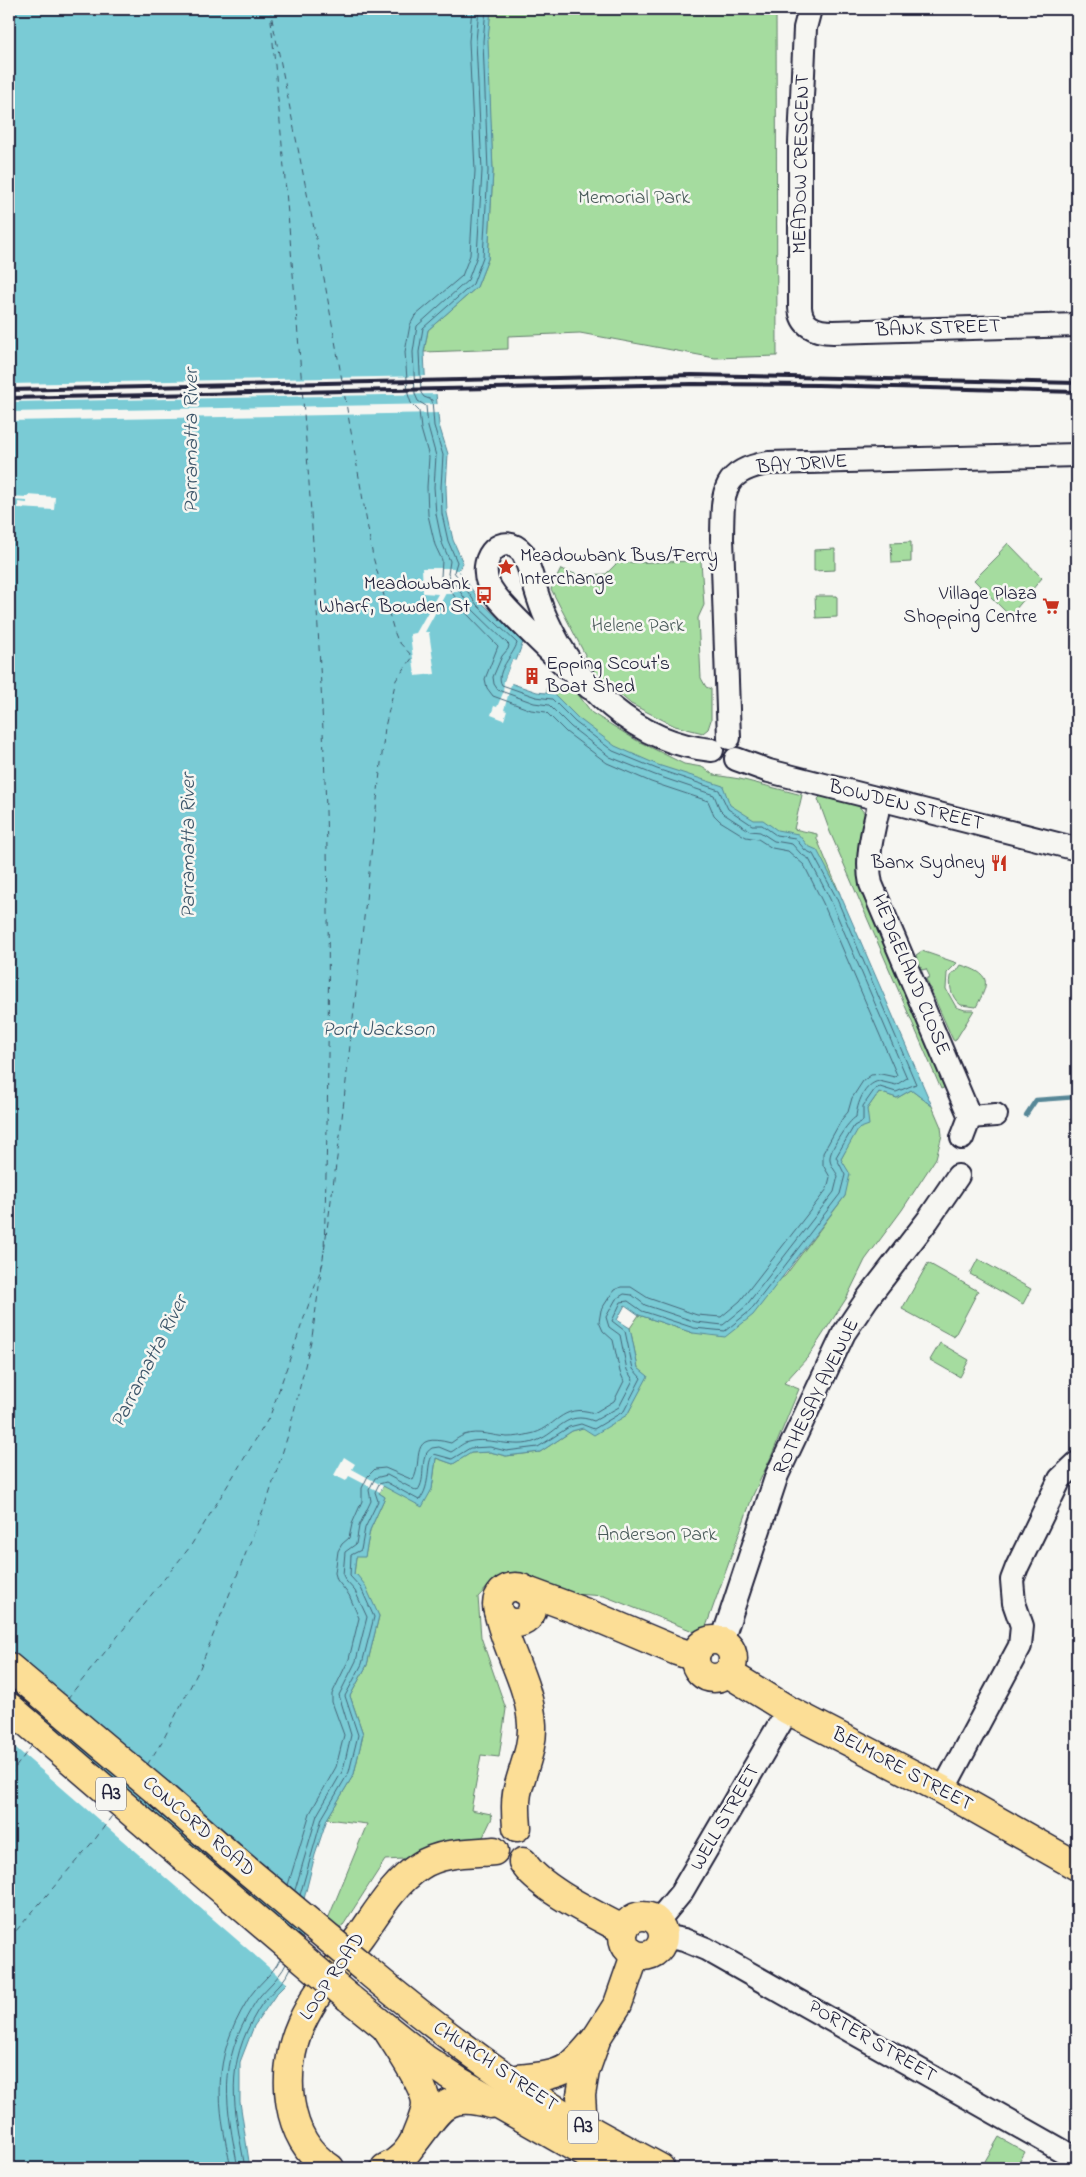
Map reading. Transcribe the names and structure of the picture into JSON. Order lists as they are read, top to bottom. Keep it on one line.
{"streets":{"main road":["BELMORE STREET","A3","CONCORD ROAD","LOOP ROAD","CHURCH STREET"],"street":["MEADOW CRESCENT","BANK STREET","BAY DRIVE","BOWDEN STREET","HEDGELAND CLOSE","ROTHESAY AVENUE","WELL STREET","PORTER STREET"]},"crossings":[["MEADOW CRESCENT","BANK STREET"],["BAY DRIVE","BOWDEN STREET"],["BOWDEN STREET","HEDGELAND CLOSE"],["ROTHESAY AVENUE","BELMORE STREET"],["BELMORE STREET","WELL STREET"],["WELL STREET","PORTER STREET"],["CONCORD ROAD","CHURCH STREET"]],"water":["Parramatta River","Port Jackson"],"parks":["Memorial Park","Helene Park","Anderson Park"],"places":{"place":["Meadowbank Bus/Ferry Interchange"],"bus stop":["Meadowbank Wharf, Bowden St"],"supermarket":["Village Plaza Shopping Centre"],"building":["Epping Scout's Boat Shed"],"restaurant":["Banx Sydney"]}}
